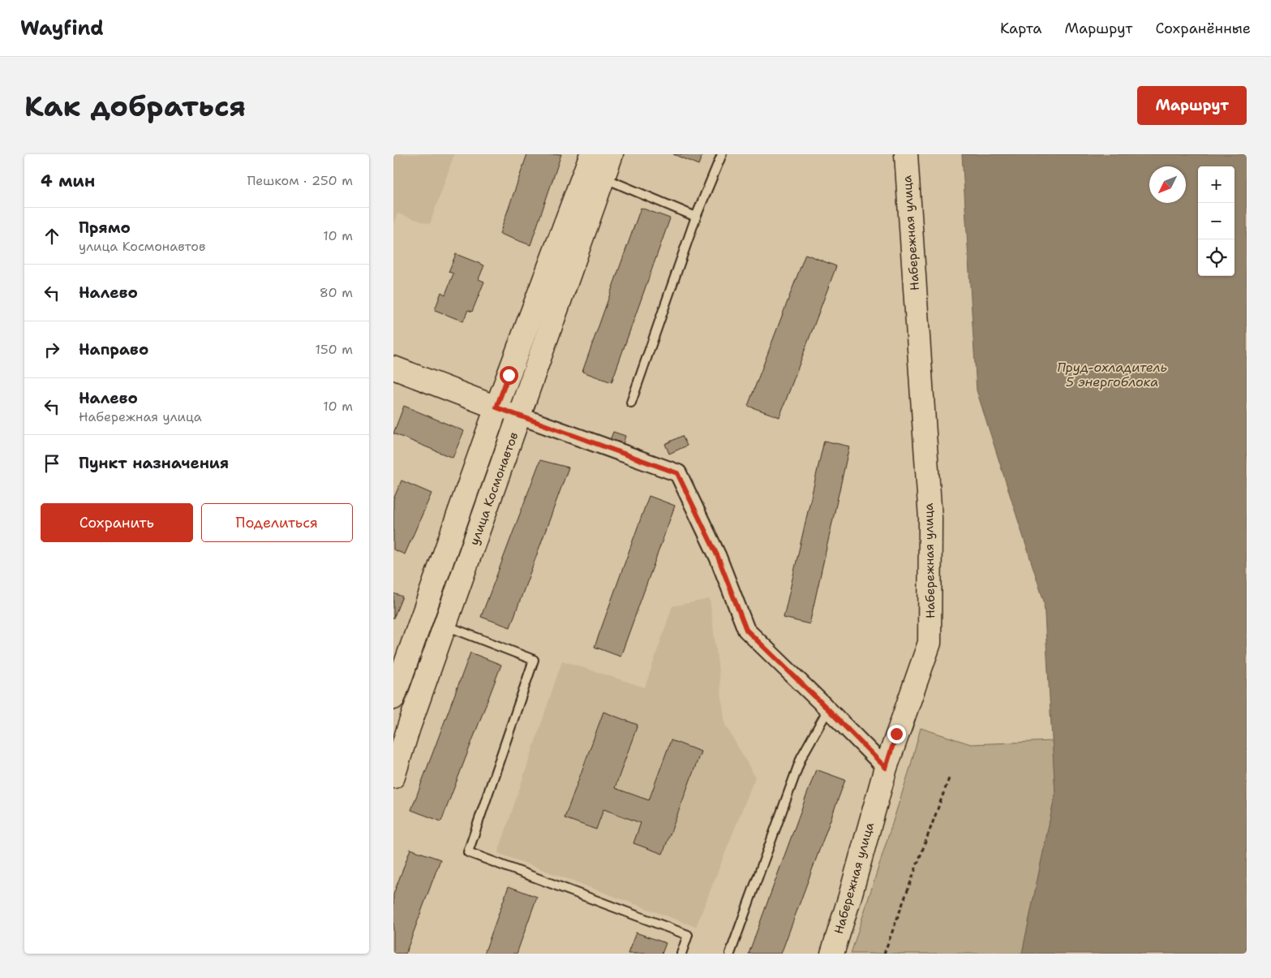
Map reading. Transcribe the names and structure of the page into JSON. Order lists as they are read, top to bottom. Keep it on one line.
{"streets":{"street":["Набережная улица","улица Космонавтов"]},"water":["Пруд-охладитель 5 энергоблока"],"north":"bottom left","page":{"header":"Wayfind","nav":["Карта","Маршрут","Сохранённые"],"buttons":["Маршрут",["Сохранить","Поделиться"]],"title":"Как добраться","heading":["4 мин","Пешком · 250 m"],"map_buttons":["+","−"],"list":[["Прямо","улица Космонавтов","10 m"],["Налево","80 m"],["Направо","150 m"],["Налево","Набережная улица","10 m"],"Пункт назначения"]}}
